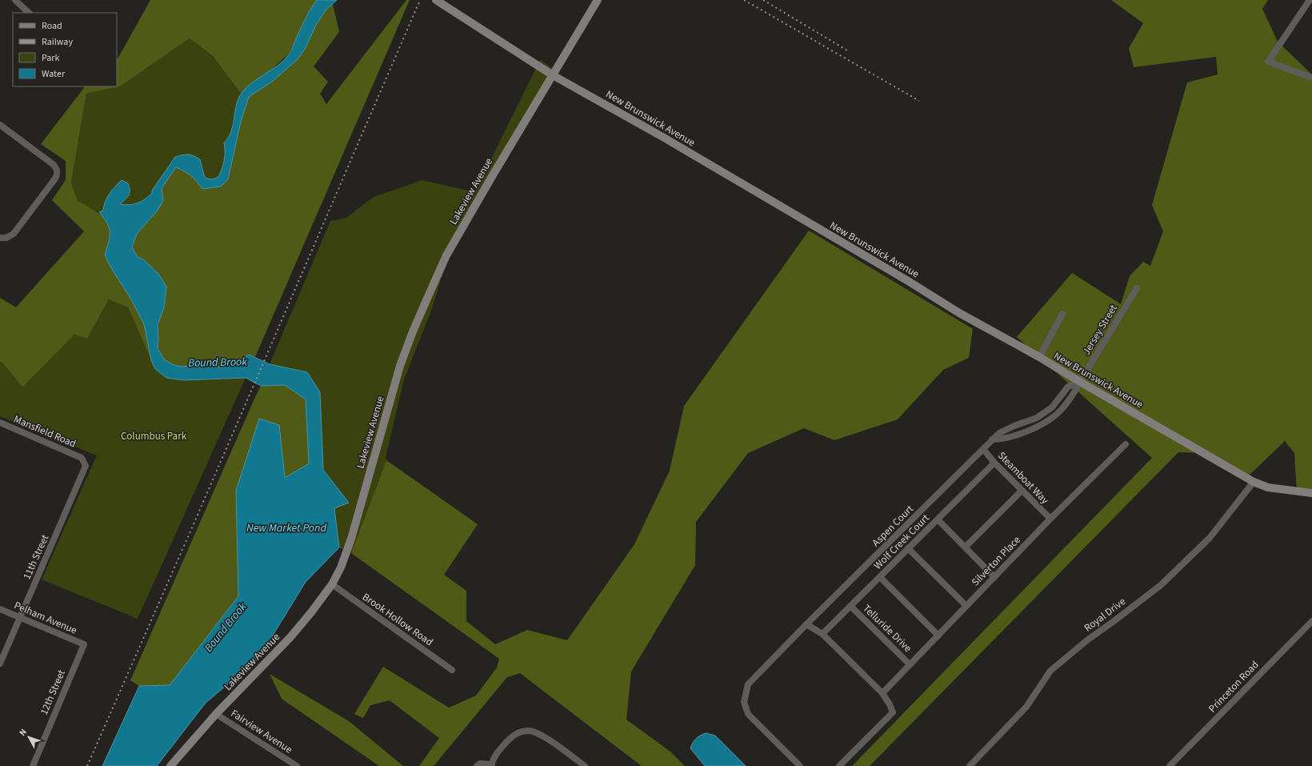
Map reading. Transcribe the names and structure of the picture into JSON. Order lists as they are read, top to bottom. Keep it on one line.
{"streets":{"street":["New Brunswick Avenue","Lakeview Avenue","Jersey Street","Mansfield Road","Steamboat Way","Aspen Court","Wolf Creek Court","11th Street","Silverton Place","Royal Drive","Pelham Avenue","Brook Hollow Road","Telluride Drive","Princeton Road","12th Street","Fairview Avenue"]},"crossings":[["New Brunswick Avenue","Lakeview Avenue"],["New Brunswick Avenue","Jersey Street"],["New Brunswick Avenue","Aspen Court"],["New Brunswick Avenue","Royal Drive"],["Lakeview Avenue","Brook Hollow Road"],["Lakeview Avenue","Fairview Avenue"],["Jersey Street","Aspen Court"],["Mansfield Road","11th Street"],["Steamboat Way","Aspen Court"],["Steamboat Way","Wolf Creek Court"],["Steamboat Way","Silverton Place"],["Wolf Creek Court","Telluride Drive"],["11th Street","Pelham Avenue"],["Silverton Place","Telluride Drive"],["Pelham Avenue","12th Street"]],"water":["Bound Brook","New Market Pond"],"parks":["Columbus Park"],"legend":["Road","Railway","Park","Water"],"north":"top left"}
